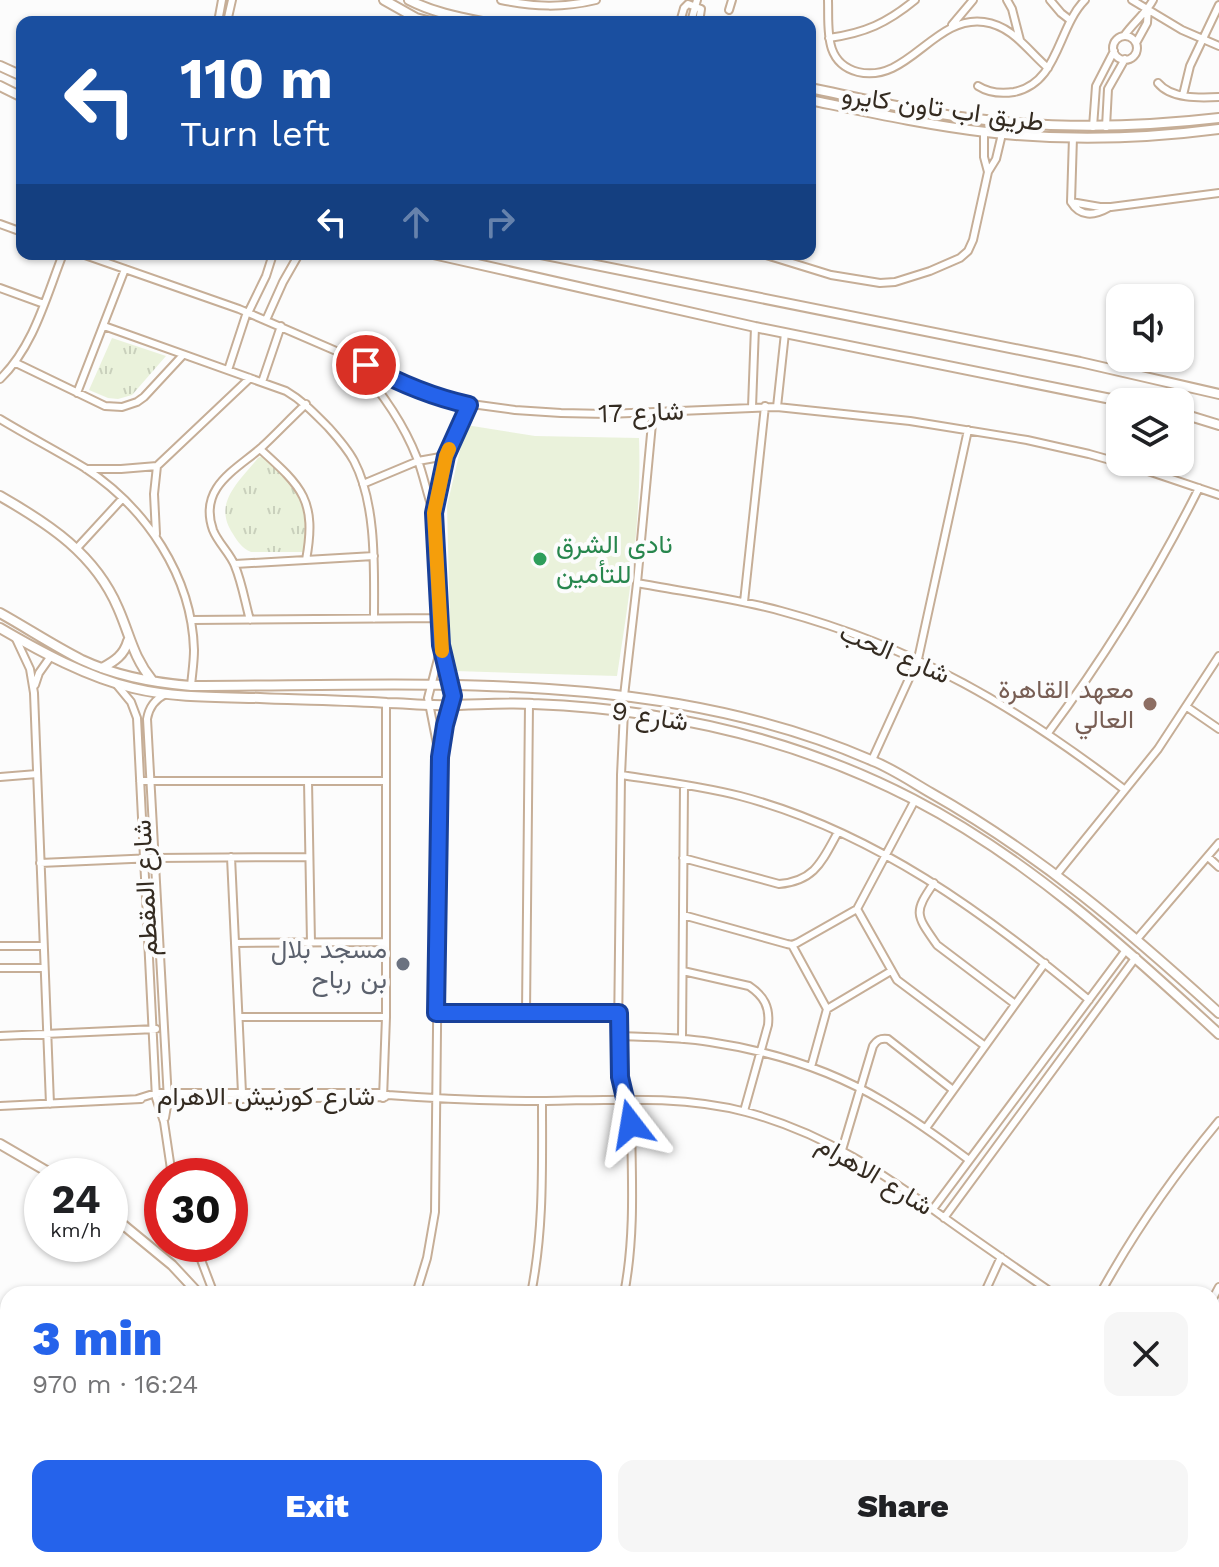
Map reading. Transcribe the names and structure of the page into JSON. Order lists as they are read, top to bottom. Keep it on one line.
{"streets":{"main road":["طريق اب تاون كايرو","شارع 9"],"street":["شارع 17","شارع الحب","شارع المقطم","شارع كورنيش الاهرام","شارع الاهرام"]},"crossings":[["شارع 9","شارع المقطم"],["شارع المقطم","شارع كورنيش الاهرام"],["شارع كورنيش الاهرام","شارع الاهرام"]],"places":["نادى الشرق للتأمين","معهد القاهرة العالي","مسجد بلال بن رباح"],"page":{"turn":["110 m","Turn left"],"speed":"24 km/h","limit":"30","heading":["3 min","970 m · 16:24"],"buttons":["Exit","Share"]}}
